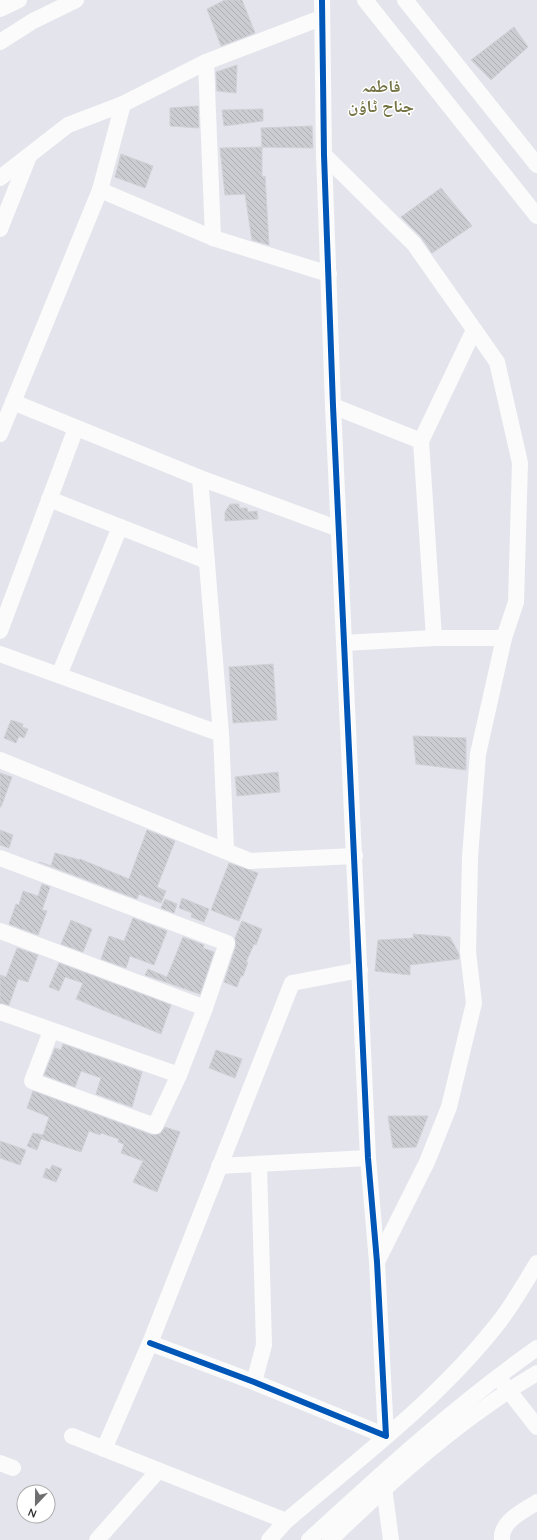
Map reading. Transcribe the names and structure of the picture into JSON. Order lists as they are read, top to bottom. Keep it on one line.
{"districts":["فاطمہ جناح ٹاؤن"],"north":"bottom"}
